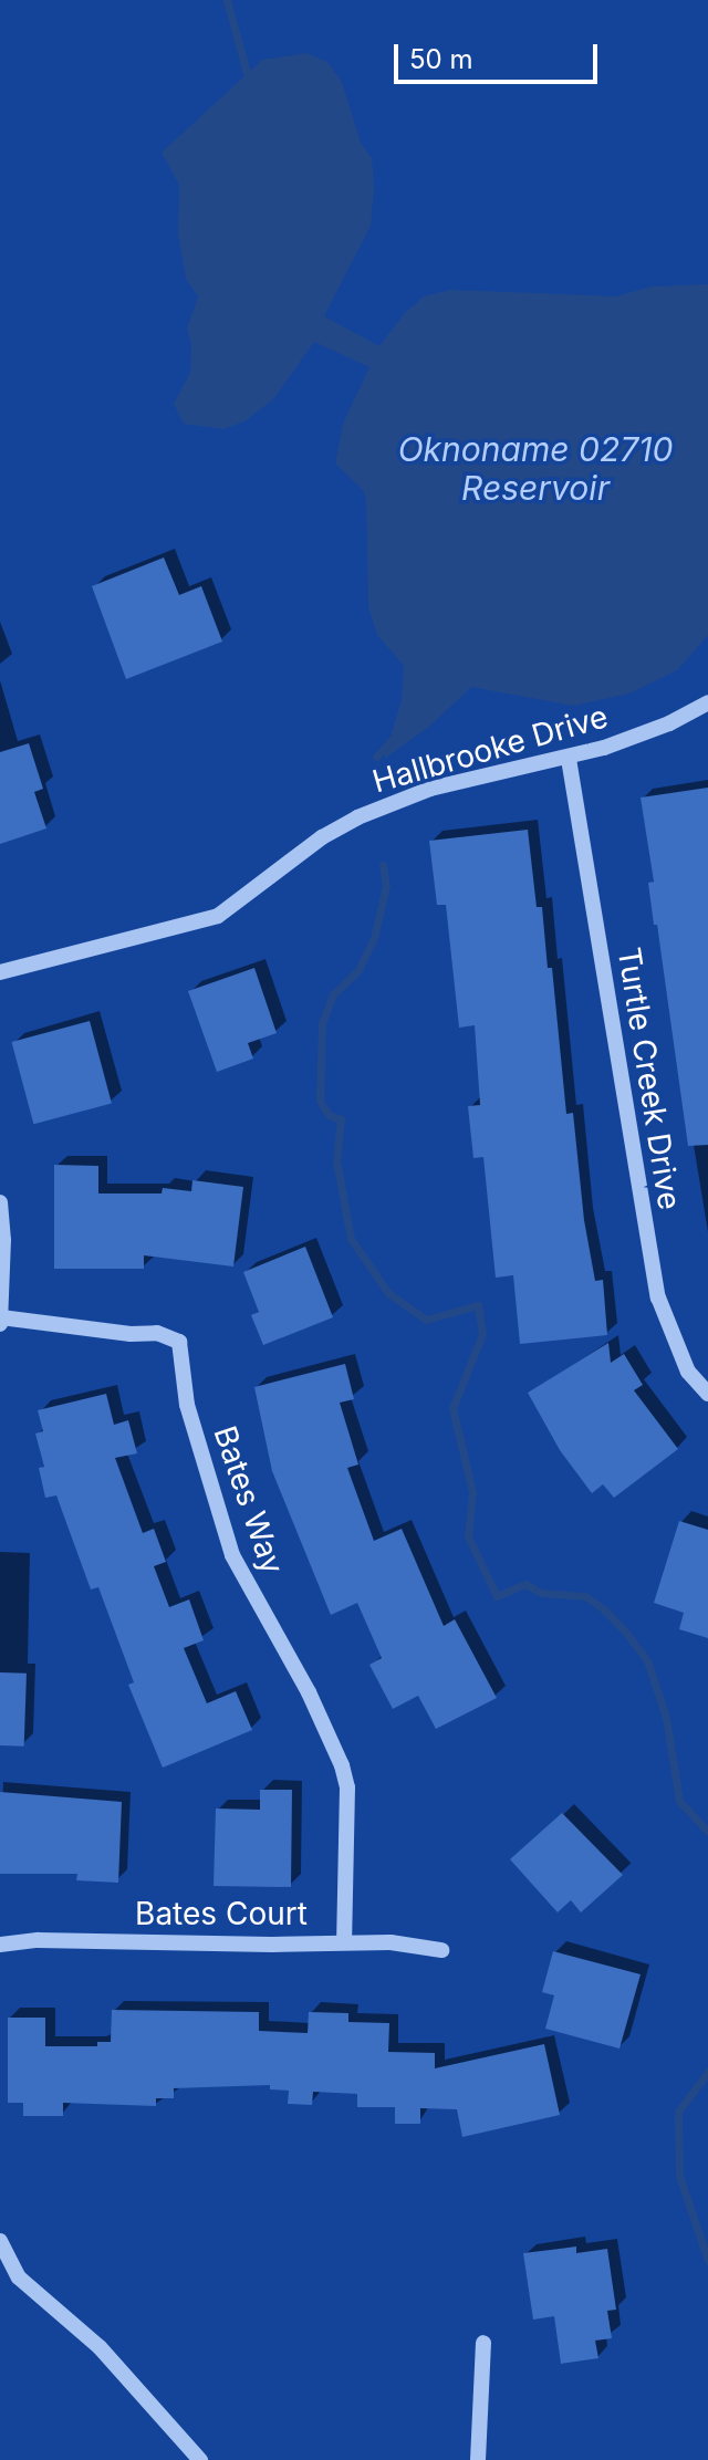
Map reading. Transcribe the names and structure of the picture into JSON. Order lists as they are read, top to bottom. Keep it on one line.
{"streets":{"street":["Hallbrooke Drive","Turtle Creek Drive","Bates Way","Bates Court"]},"crossings":[["Hallbrooke Drive","Turtle Creek Drive"],["Bates Way","Bates Court"]],"water":["Oknoname 02710 Reservoir"],"scale_bar":"50 m"}
